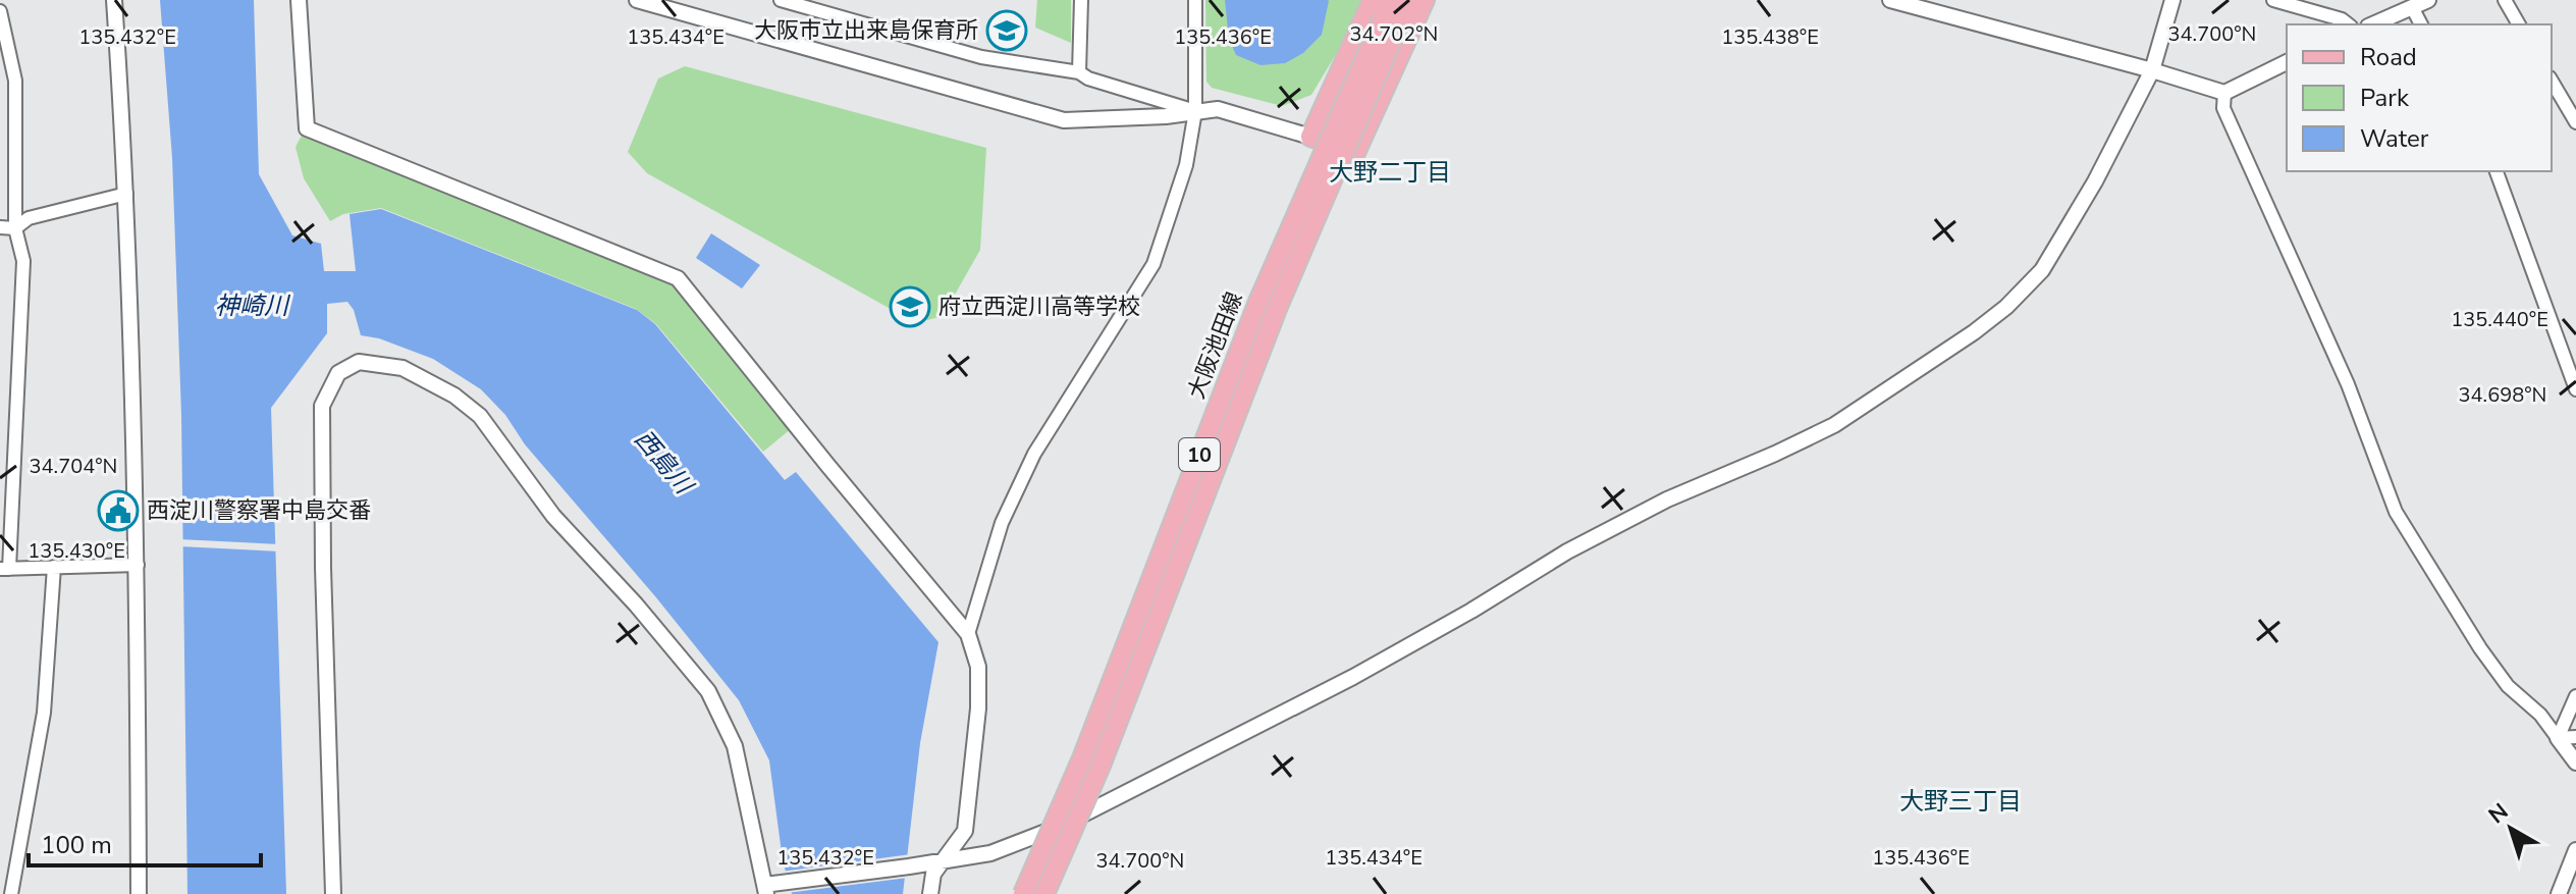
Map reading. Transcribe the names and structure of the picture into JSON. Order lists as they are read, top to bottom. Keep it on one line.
{"streets":{"main road":["大阪池田線","10"]},"districts":["大野二丁目","大野三丁目"],"water":["神崎川","西島川"],"places":{"school or university":["大阪市立出来島保育所","府立西淀川高等学校"],"public building":["西淀川警察署中島交番"]},"legend":["Road","Park","Water"],"scale_bar":"100 m","north":"top left","coordinates":["34.702°N","34.700°N","135.438°E","135.432°E","135.434°E","135.436°E","135.440°E","34.698°N","34.704°N","135.430°E"]}
